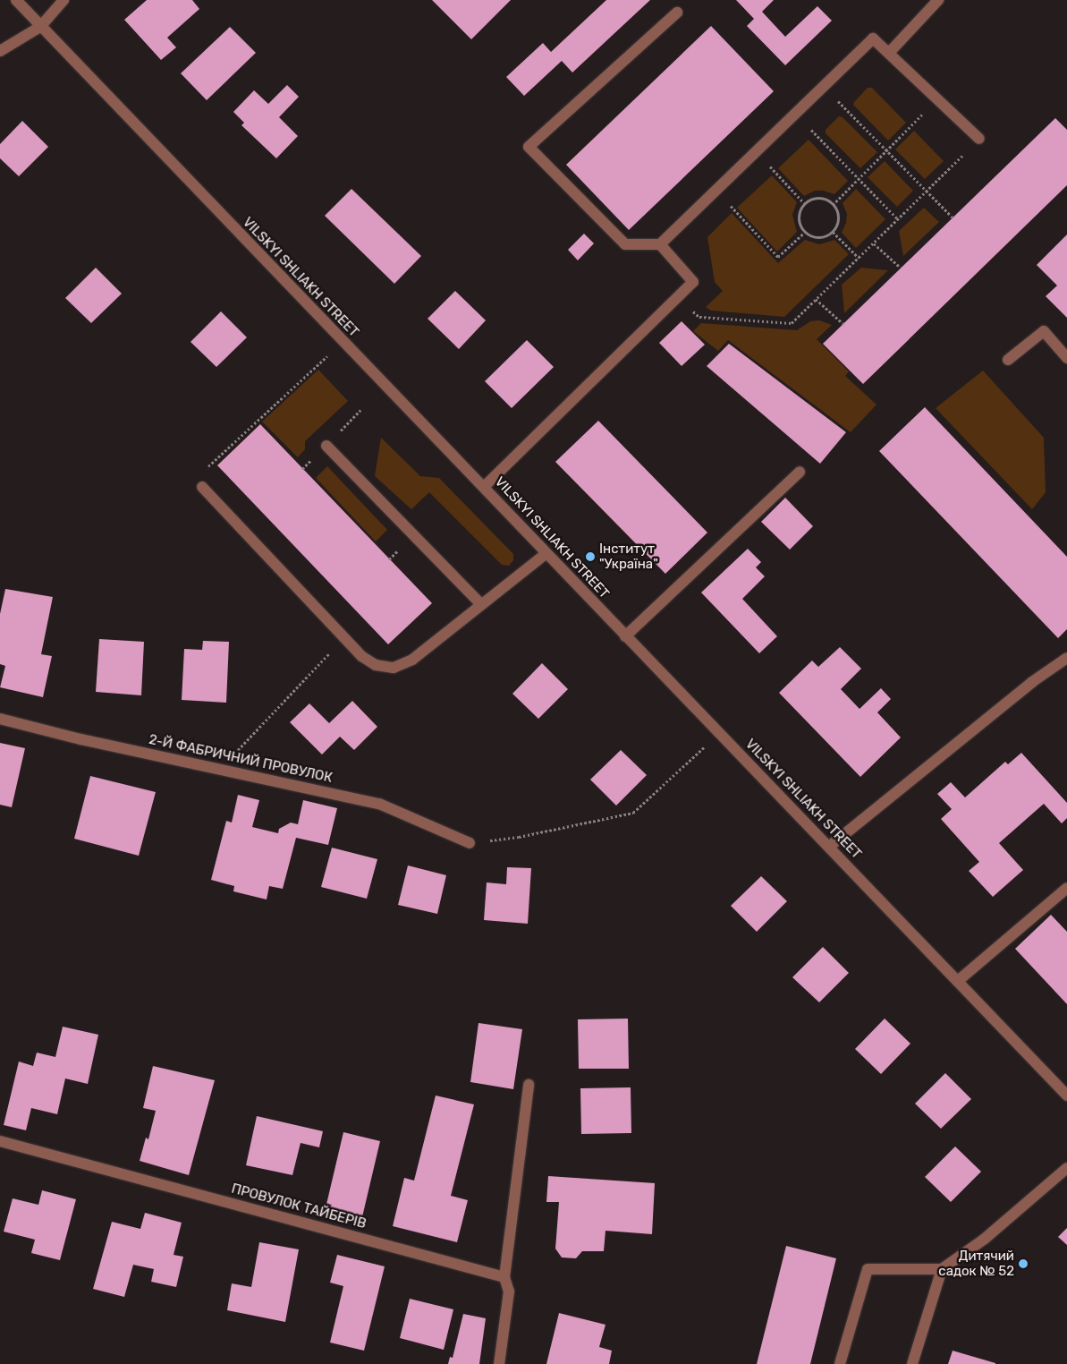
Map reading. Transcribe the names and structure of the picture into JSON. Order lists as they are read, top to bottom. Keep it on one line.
{"streets":{"street":["VILSKYI SHLIAKH STREET","2-Й ФАБРИЧНИЙ ПРОВУЛОК","ПРОВУЛОК ТАЙБЕРІВ"]},"places":["Інститут \"Україна\"","Дитячий садок № 52"]}
